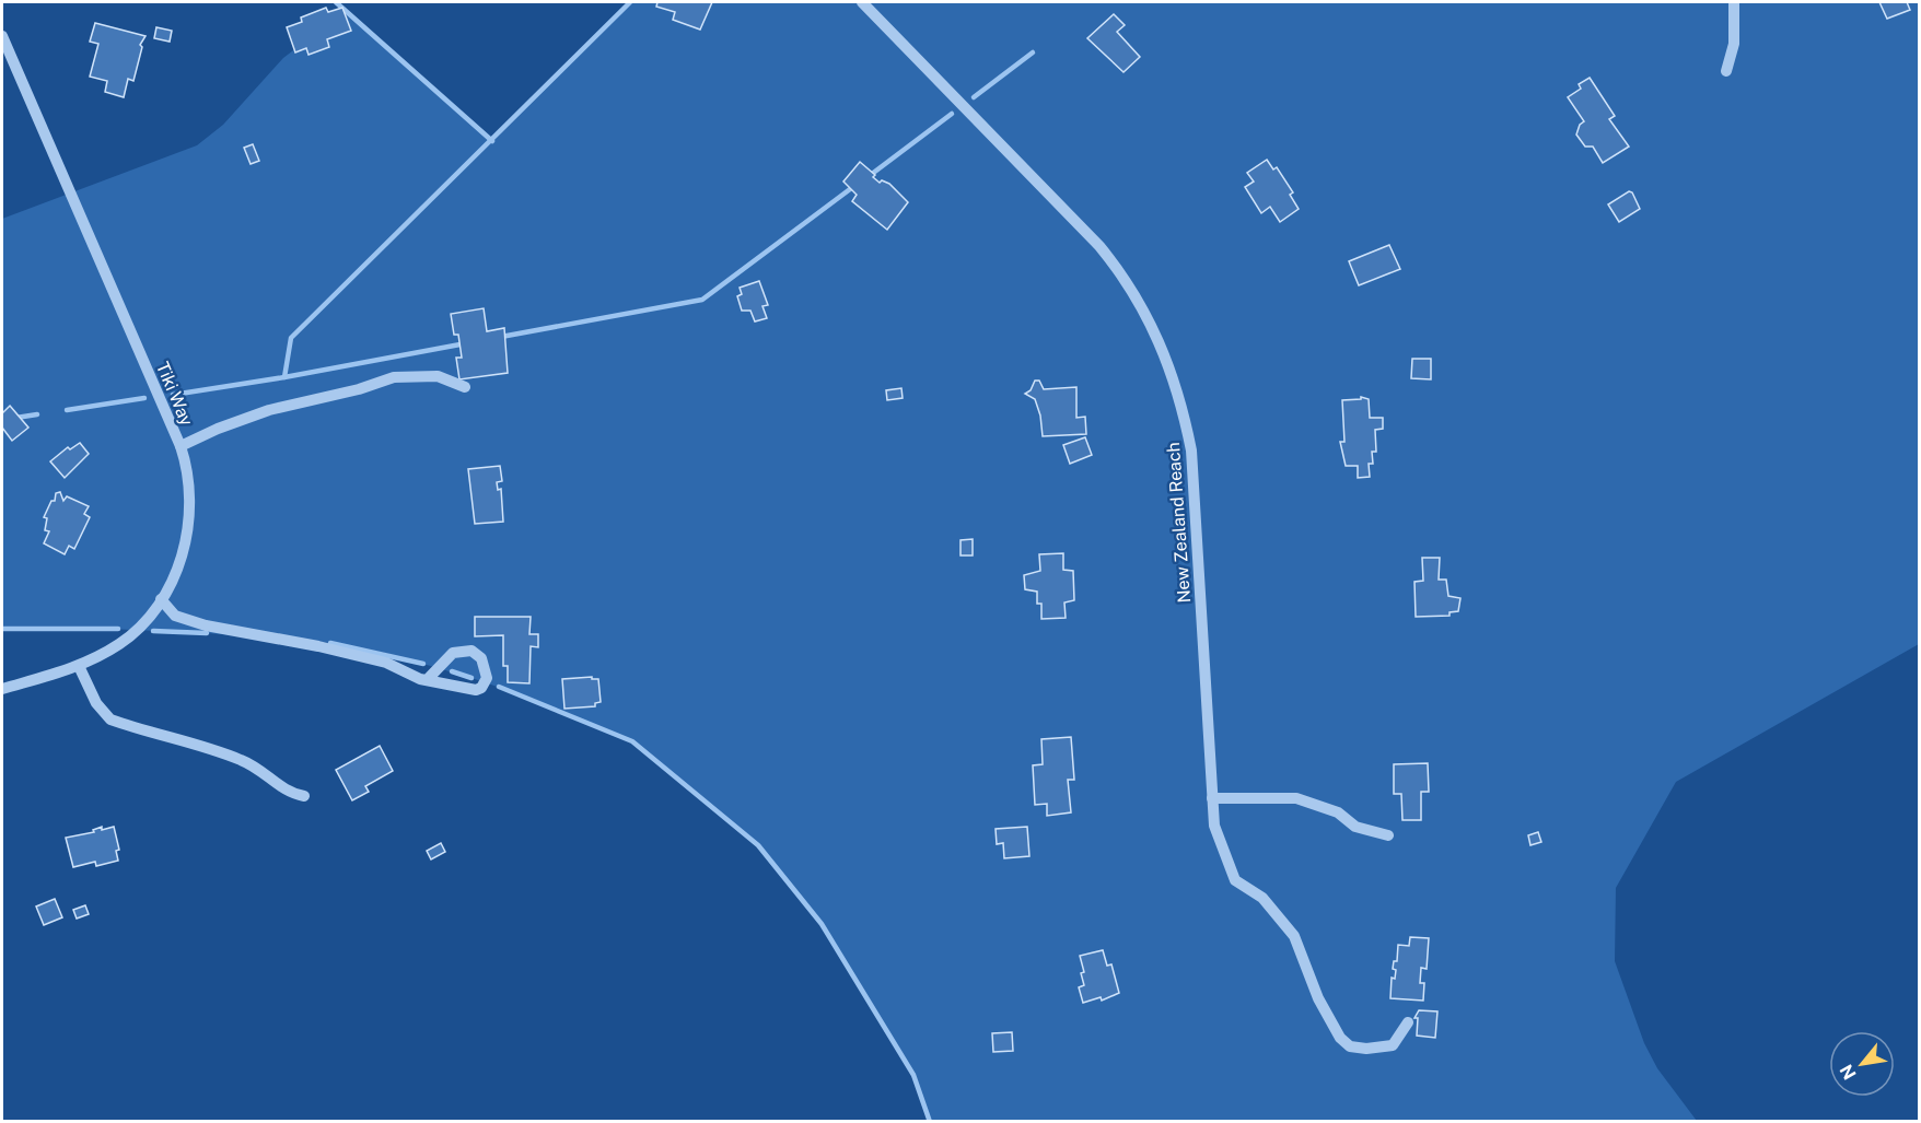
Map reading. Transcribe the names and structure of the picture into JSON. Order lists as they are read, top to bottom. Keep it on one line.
{"streets":{"street":["Tiki Way","New Zealand Reach"]},"north":"bottom left"}
